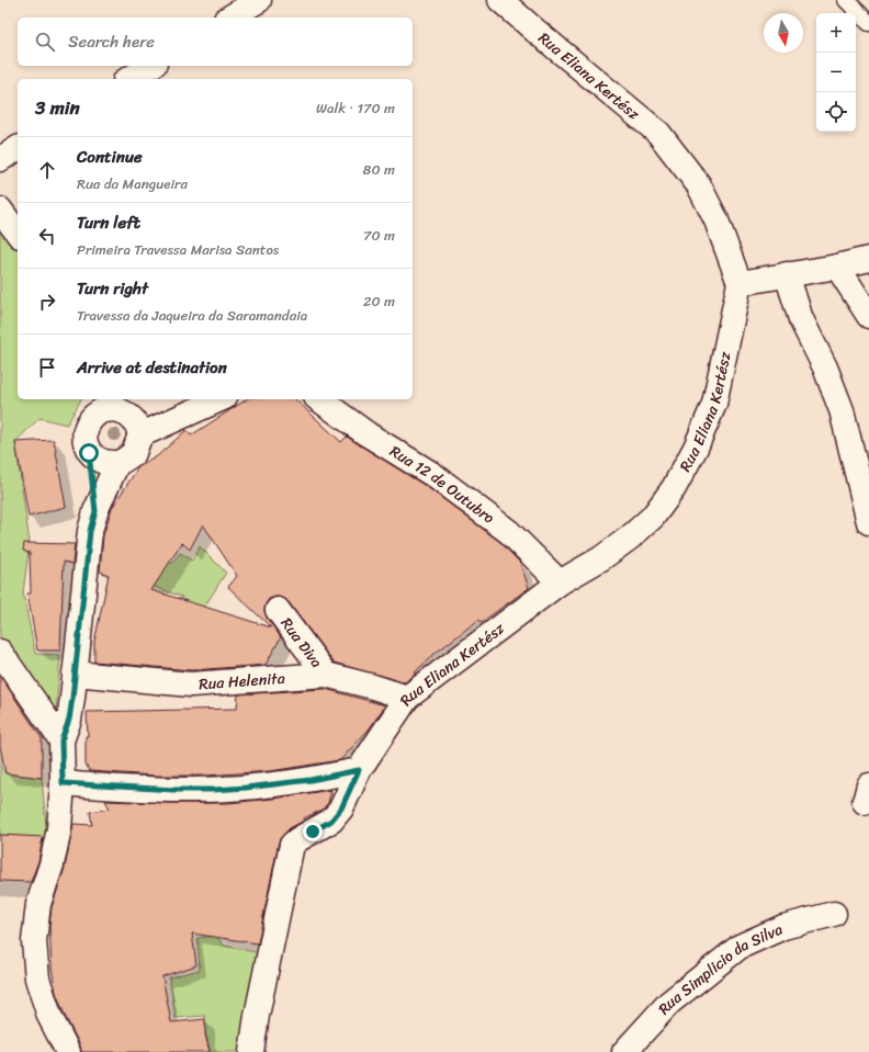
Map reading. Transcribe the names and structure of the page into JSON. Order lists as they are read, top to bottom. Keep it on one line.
{"streets":{"street":["Rua Eliana Kertész","Rua 12 de Outubro","Rua Diva","Rua Helenita","Rua Simplicio da Silva"]},"crossings":[["Rua Eliana Kertész","Rua 12 de Outubro"],["Rua Eliana Kertész","Rua Helenita"],["Rua Diva","Rua Helenita"]],"north":"bottom","page":{"map_buttons":["+","−"],"search":"Search here","heading":["3 min","Walk · 170 m"],"list":[["Continue","Rua da Mangueira","80 m"],["Turn left","Primeira Travessa Marisa Santos","70 m"],["Turn right","Travessa da Jaqueira da Saramandaia","20 m"],"Arrive at destination"]}}
